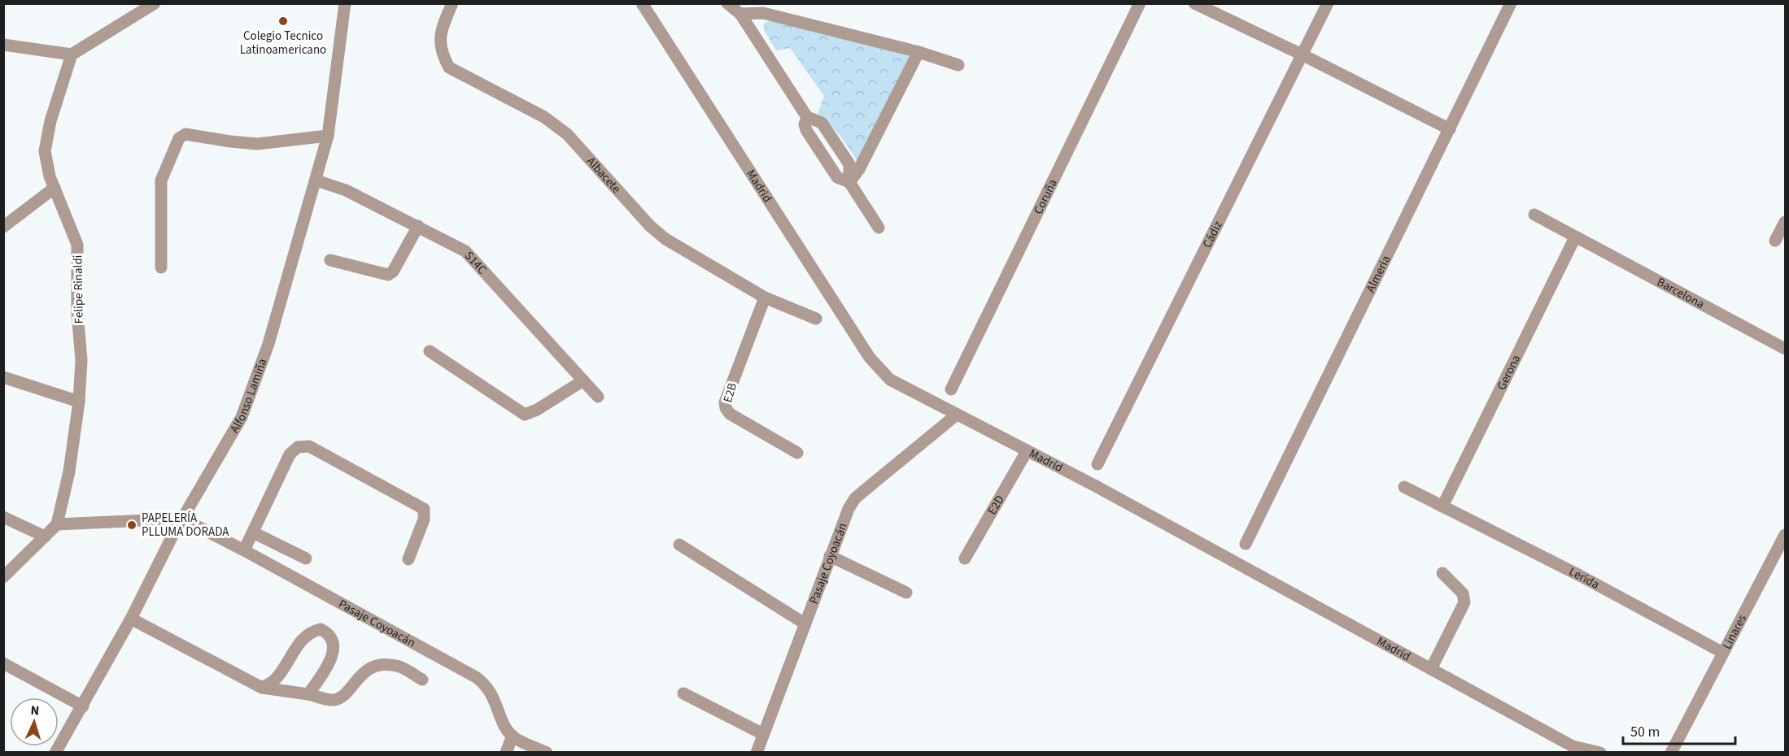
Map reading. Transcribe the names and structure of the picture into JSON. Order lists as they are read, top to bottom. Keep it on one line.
{"streets":{"street":["Albacete","Madrid","Coruña","Cádiz","S14C","Almeria","Felipe Rinaldi","Barcelona","Gerona","E2B","Alfonso Lamiña","E2D","Pasaje Coyoacán","Lerida","Linares"]},"crossings":[["Albacete","E2B"],["Madrid","E2D"],["Madrid","Pasaje Coyoacán"],["S14C","Alfonso Lamiña"],["Barcelona","Gerona"],["Gerona","Lerida"],["Alfonso Lamiña","Pasaje Coyoacán"],["Lerida","Linares"]],"places":["Colegio Tecnico Latinoamericano","PAPELERÍA PLLUMA DORADA"],"scale_bar":"50 m","north":"top"}
